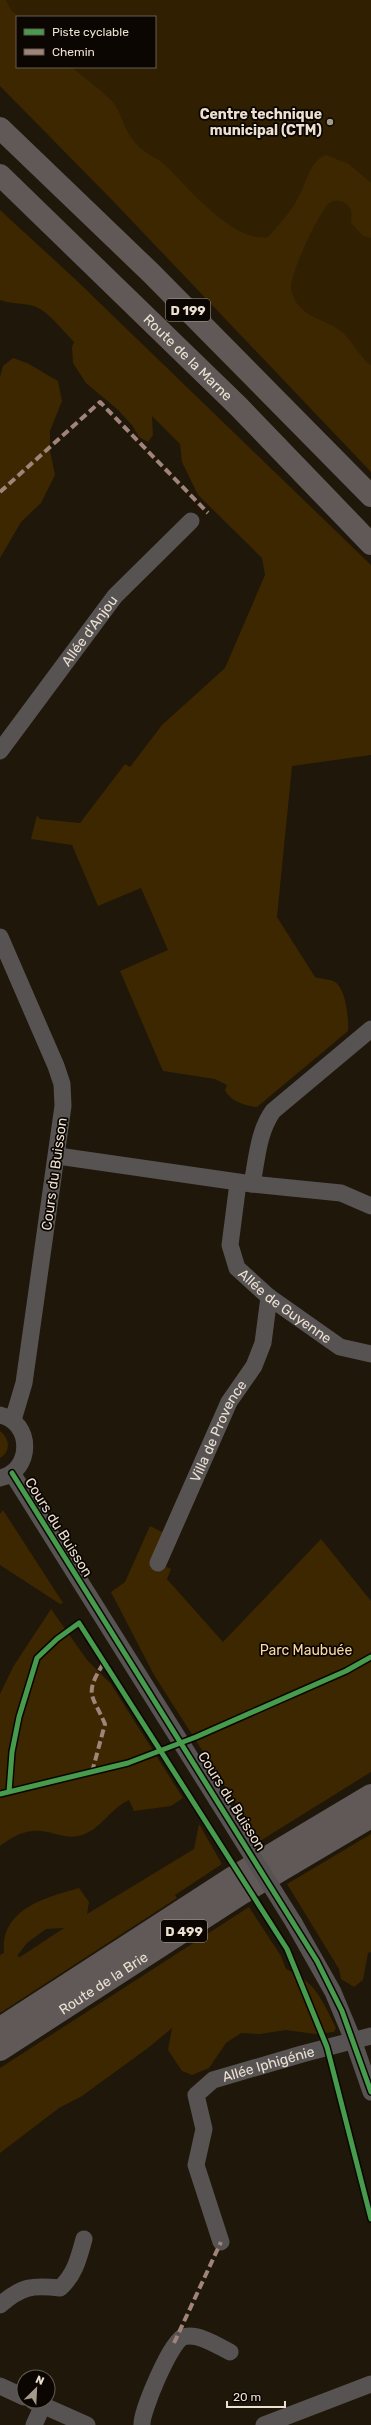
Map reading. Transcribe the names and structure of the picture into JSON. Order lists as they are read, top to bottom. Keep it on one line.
{"streets":{"highway":["D 199","Route de la Marne","D 499","Route de la Brie"],"street":["Allée d'Anjou","Cours du Buisson","Allée de Guyenne","Villa de Provence","Allée Iphigénie"]},"crossings":[["Cours du Buisson","Allée Iphigénie"],["Allée de Guyenne","Villa de Provence"]],"parks":["Parc Maubuée"],"places":["Centre technique municipal (CTM)"],"legend":["Piste cyclable","Chemin"],"scale_bar":"20 m","north":"top right"}
